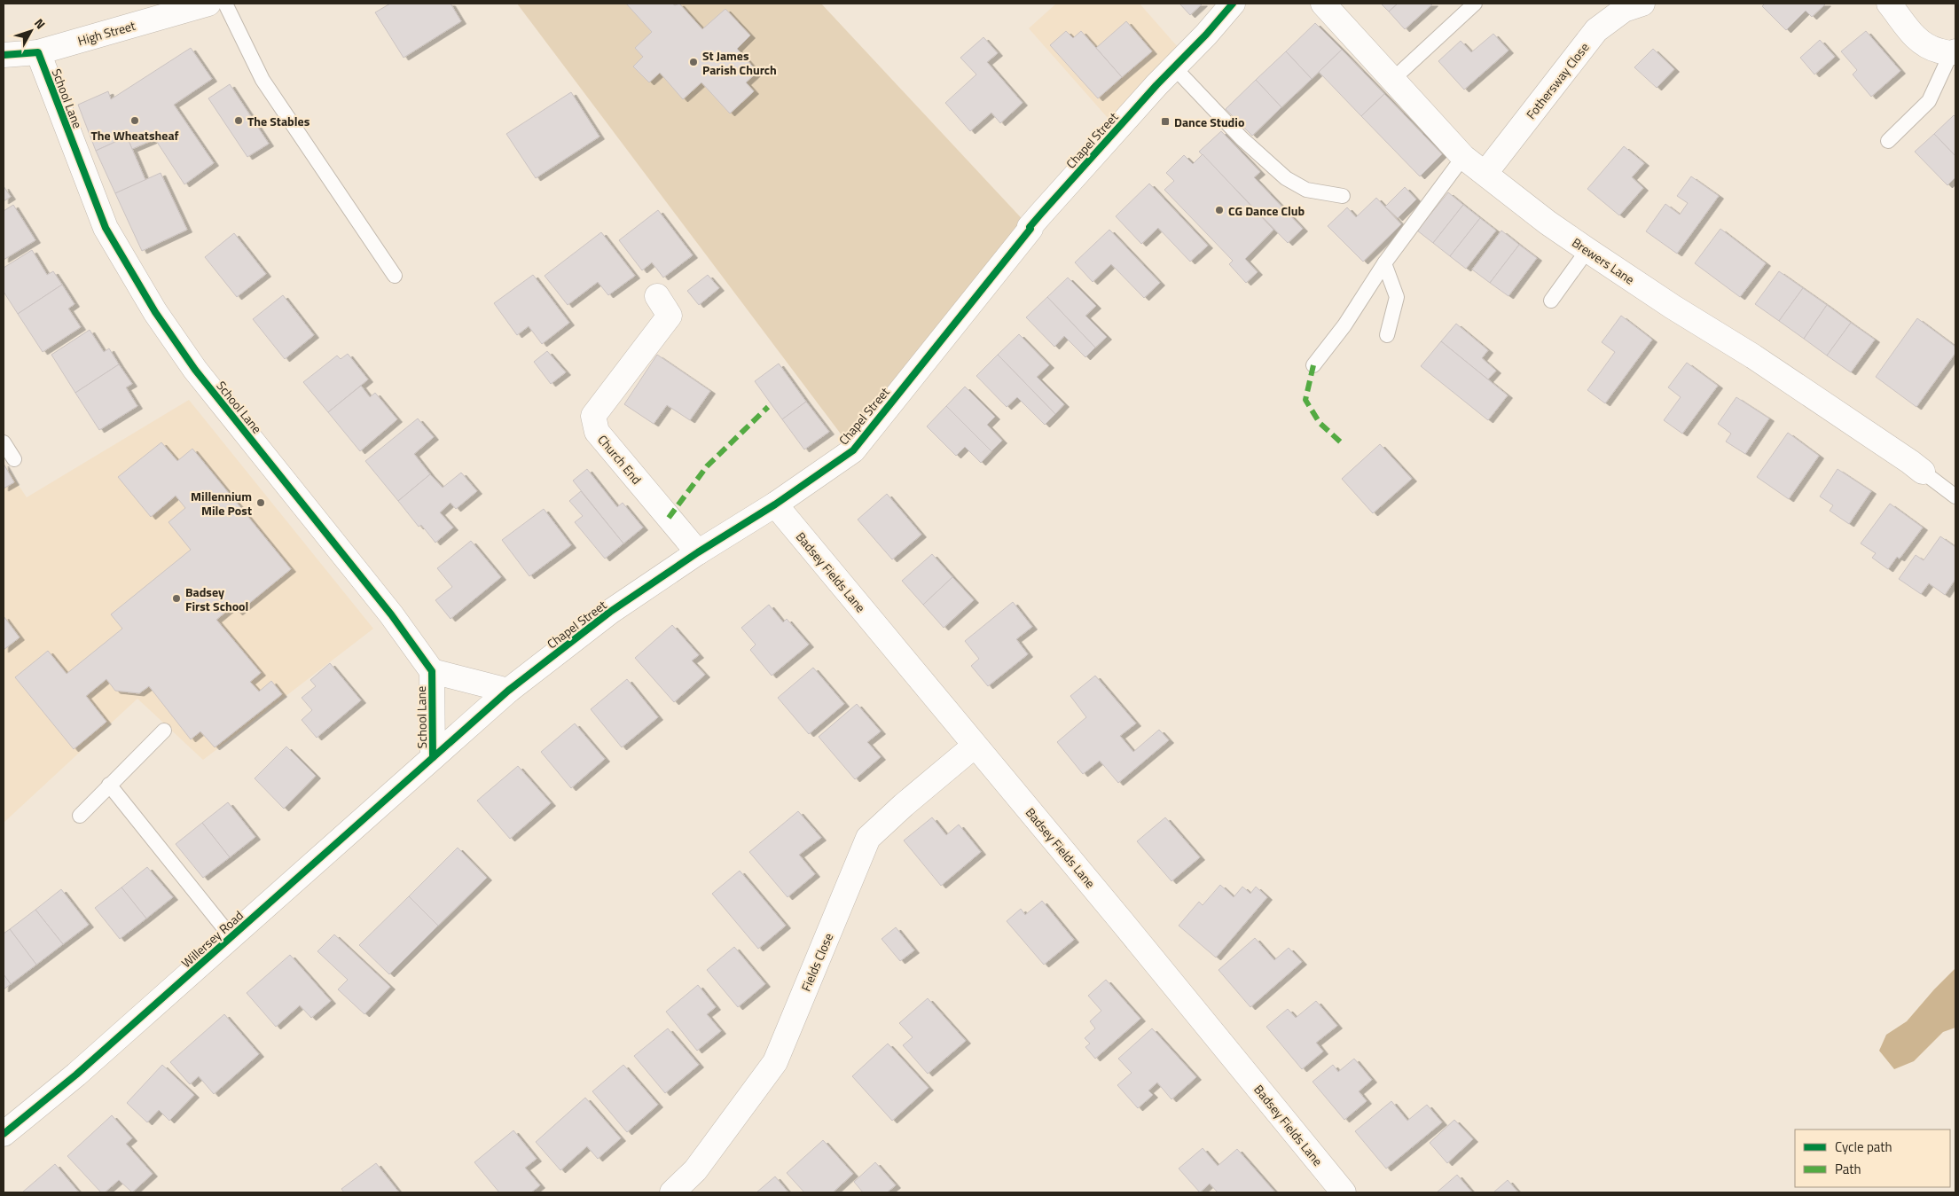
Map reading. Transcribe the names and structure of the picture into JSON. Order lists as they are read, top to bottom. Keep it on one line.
{"streets":{"street":["High Street","Fothersway Close","School Lane","Chapel Street","Brewers Lane","Church End","Badsey Fields Lane","Willersey Road","Fields Close"]},"crossings":[["High Street","School Lane"],["Fothersway Close","Brewers Lane"],["School Lane","Chapel Street"],["School Lane","Willersey Road"],["Chapel Street","Church End"],["Chapel Street","Badsey Fields Lane"],["Chapel Street","Willersey Road"],["Badsey Fields Lane","Fields Close"]],"places":{"other":["St James Parish Church","The Wheatsheaf","The Stables","CG Dance Club","Millennium Mile Post","Badsey First School"],"transit":["Dance Studio"]},"legend":["Cycle path","Path"],"north":"top right"}
